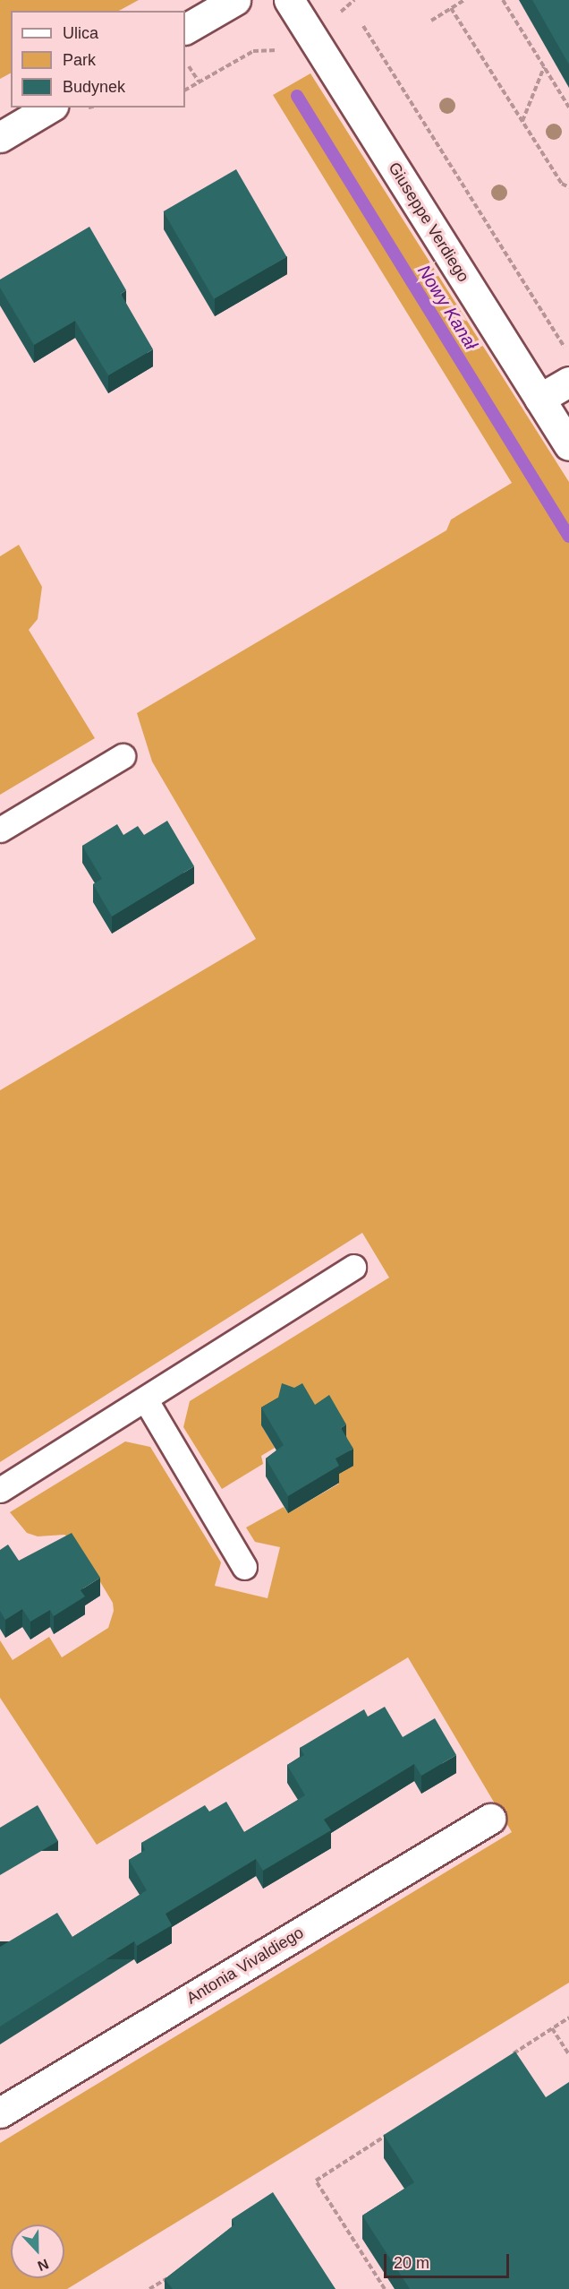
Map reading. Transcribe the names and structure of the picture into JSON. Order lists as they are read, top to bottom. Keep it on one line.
{"streets":{"street":["Giuseppe Verdiego","Antonia Vivaldiego"]},"water":["Nowy Kanał"],"legend":["Ulica","Park","Budynek"],"scale_bar":"20 m","north":"bottom"}
